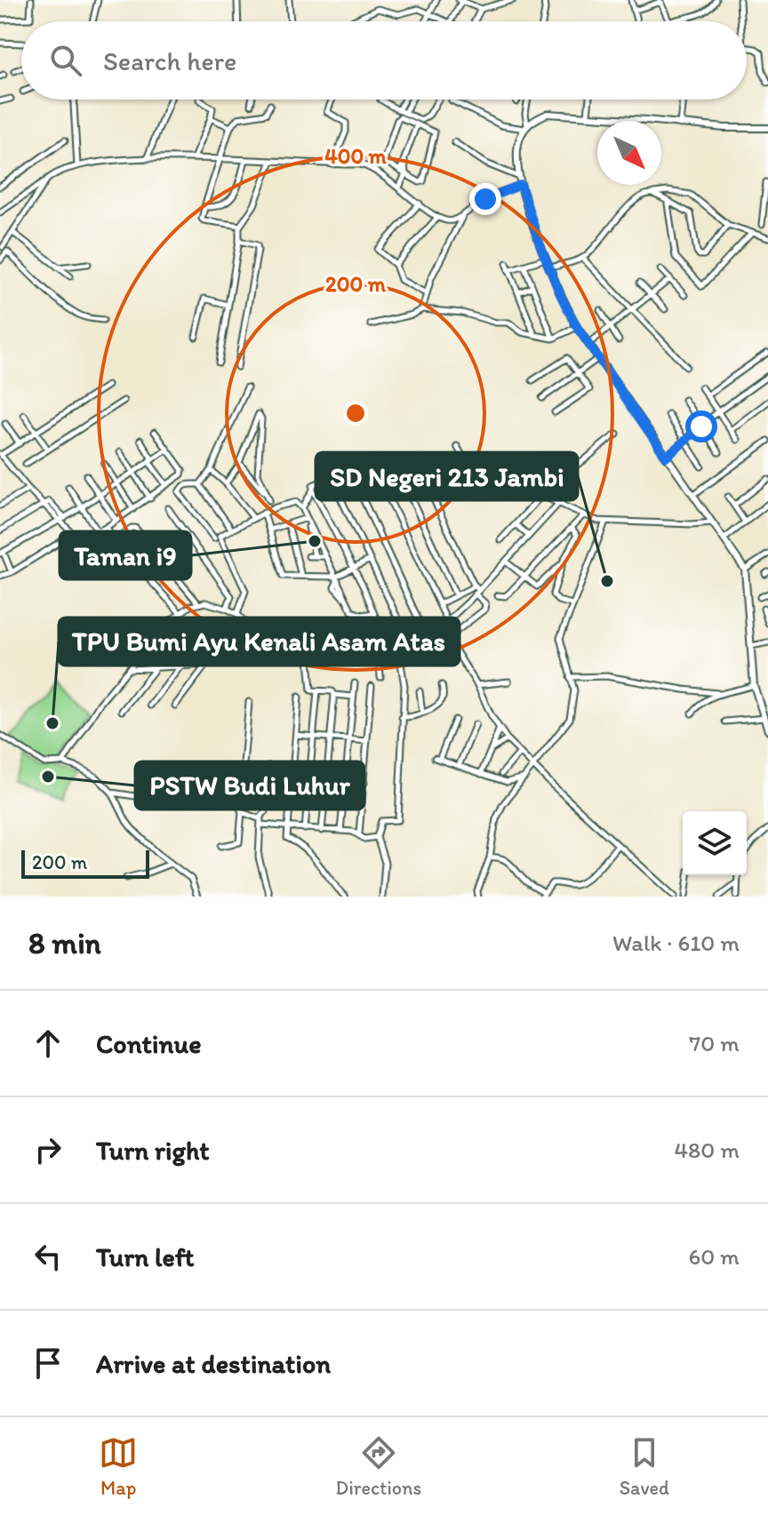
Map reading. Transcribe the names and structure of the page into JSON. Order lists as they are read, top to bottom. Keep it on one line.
{"places":["Taman i9","SD Negeri 213 Jambi","TPU Bumi Ayu Kenali Asam Atas","PSTW Budi Luhur"],"scale_bar":"200 m","north":"bottom right","page":{"search":"Search here","scale":"200 m","heading":["8 min","Walk · 610 m"],"list":[["Continue","70 m"],["Turn right","480 m"],["Turn left","60 m"],"Arrive at destination"],"nav":["Map","Directions","Saved"]},"rings":["400 m","200 m"]}
